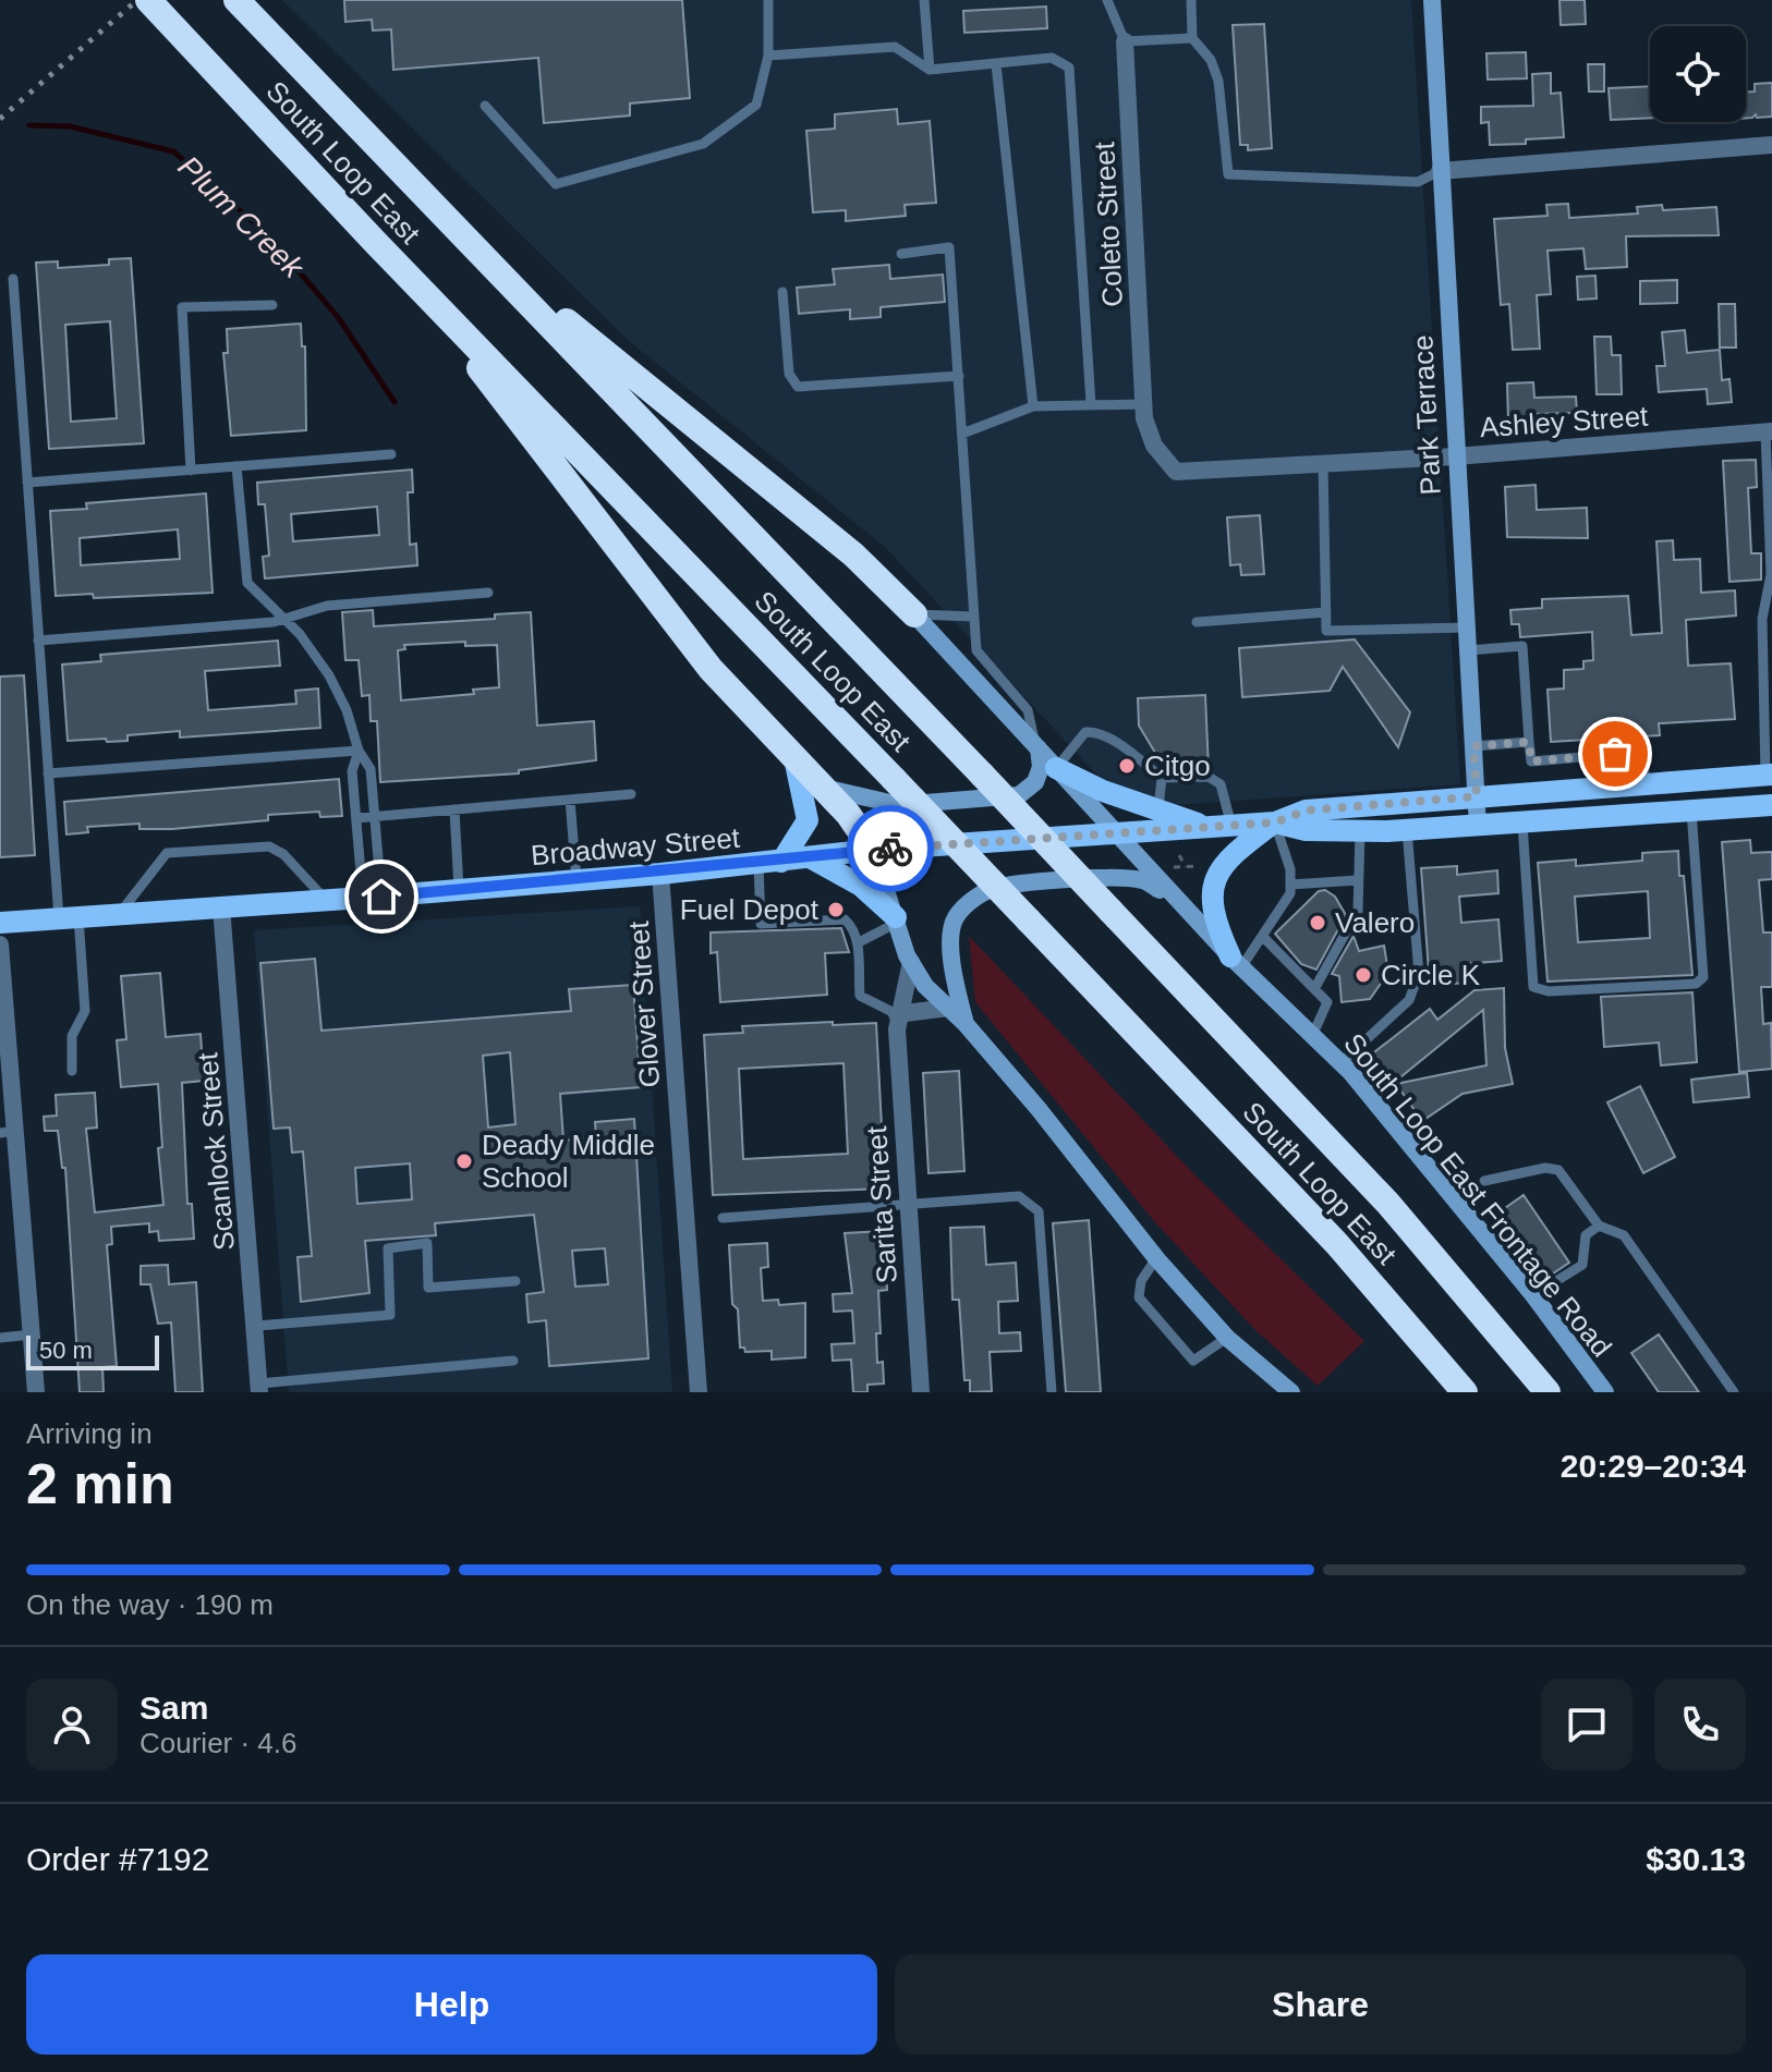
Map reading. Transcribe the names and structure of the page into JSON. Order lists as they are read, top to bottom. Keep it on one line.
{"streets":{"highway":["South Loop East"],"main road":["Park Terrace","Broadway Street","South Loop East Frontage Road"],"street":["Coleto Street","Ashley Street","Glover Street","Scanlock Street","Sarita Street"]},"crossings":[["Coleto Street","Ashley Street"],["Park Terrace","Ashley Street"],["Park Terrace","Broadway Street"],["Broadway Street","Glover Street"],["Broadway Street","Scanlock Street"],["Broadway Street","South Loop East Frontage Road"]],"water":["Plum Creek"],"places":["Citgo","Fuel Depot","Valero","Circle K","Deady Middle School"],"scale_bar":"50 m","page":{"scale":"50 m","heading":["2 min","Arriving in","20:29–20:34"],"panel":["Sam","Courier · 4.6","Order #7192","$30.13"],"bar":"On the way · 190 m","buttons":["Help","Share"]}}
